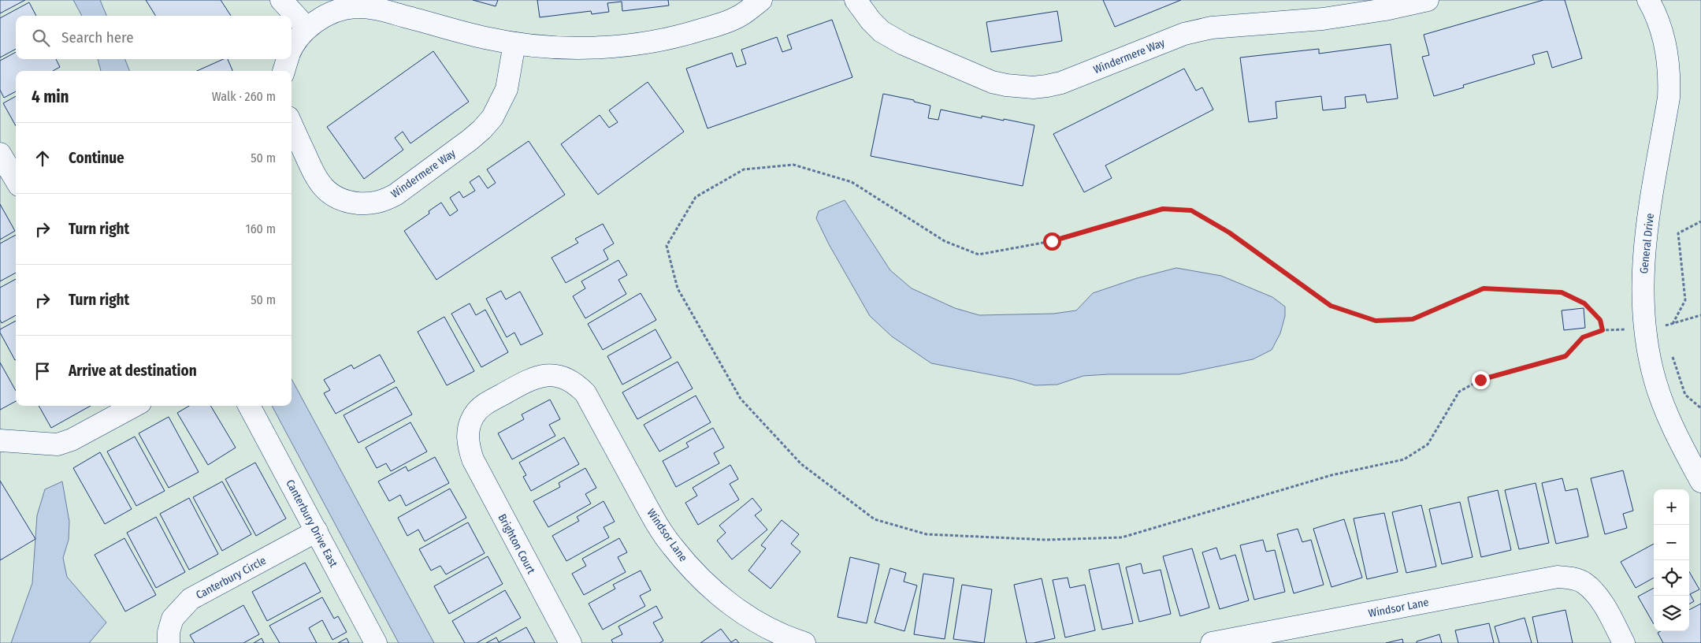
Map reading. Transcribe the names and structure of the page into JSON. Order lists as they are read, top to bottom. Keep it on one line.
{"streets":{"street":["Windermere Way","General Drive","Canterbury Drive East","Windsor Lane","Brighton Court","Canterbury Circle"]},"crossings":[["Canterbury Drive East","Canterbury Circle"],["Windsor Lane","Brighton Court"]],"page":{"search":"Search here","heading":["4 min","Walk · 260 m"],"list":[["Continue","50 m"],["Turn right","160 m"],["Turn right","50 m"],"Arrive at destination"],"map_buttons":["+","−"]}}
